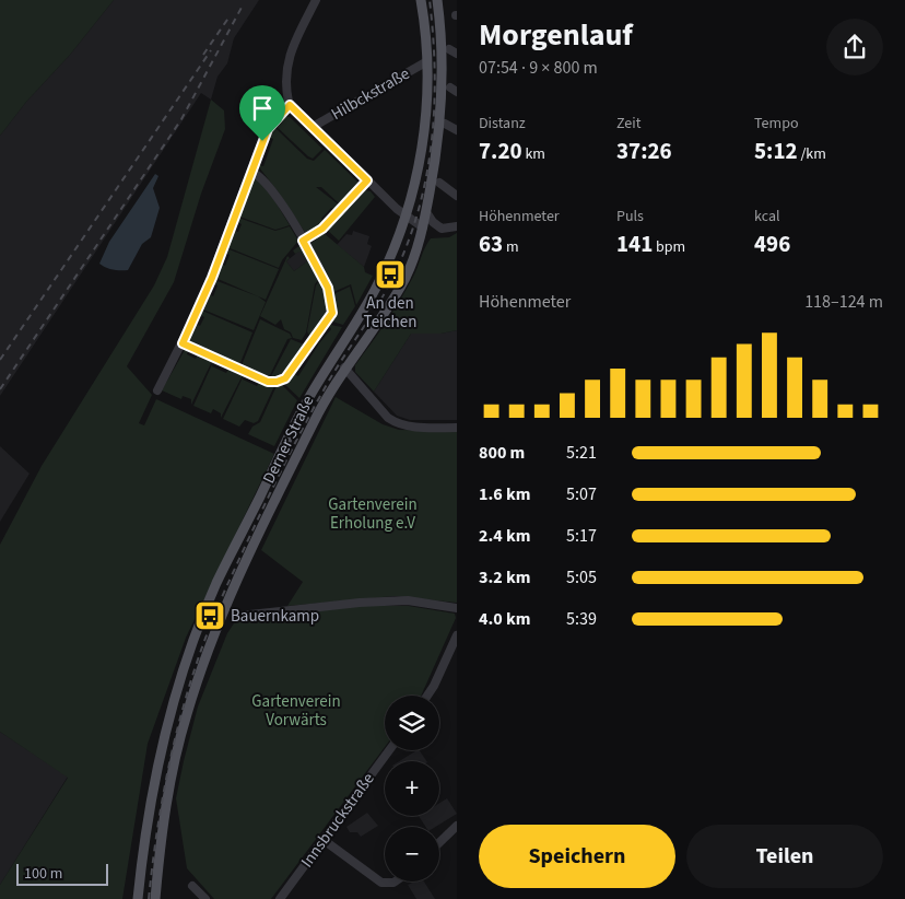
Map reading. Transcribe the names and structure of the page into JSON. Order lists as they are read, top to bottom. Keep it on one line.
{"streets":{"main road":["Derner Straße"],"street":["Hilbckstraße","Innsbruckstraße"]},"crossings":[["Hilbckstraße","Derner Straße"]],"parks":["Gartenverein Erholung e.V","Gartenverein Vorwärts"],"places":{"bus stop":["An den Teichen","Bauernkamp"]},"scale_bar":"100 m","page":{"heading":["Morgenlauf","07:54 · 9 × 800 m"],"stats":[["Distanz","7.20 km"],["Zeit","37:26"],["Tempo","5:12 /km"],["Höhenmeter","63 m"],["Puls","141 bpm"],["kcal","496"]],"chart":["Höhenmeter","118–124 m"],"list":[{"name":"800 m","note":"5:21"},{"name":"1.6 km","note":"5:07"},{"name":"2.4 km","note":"5:17"},{"name":"3.2 km","note":"5:05"},{"name":"4.0 km","note":"5:39"}],"map_buttons":["+","−"],"buttons":["Speichern","Teilen"],"scale":"100 m"}}
